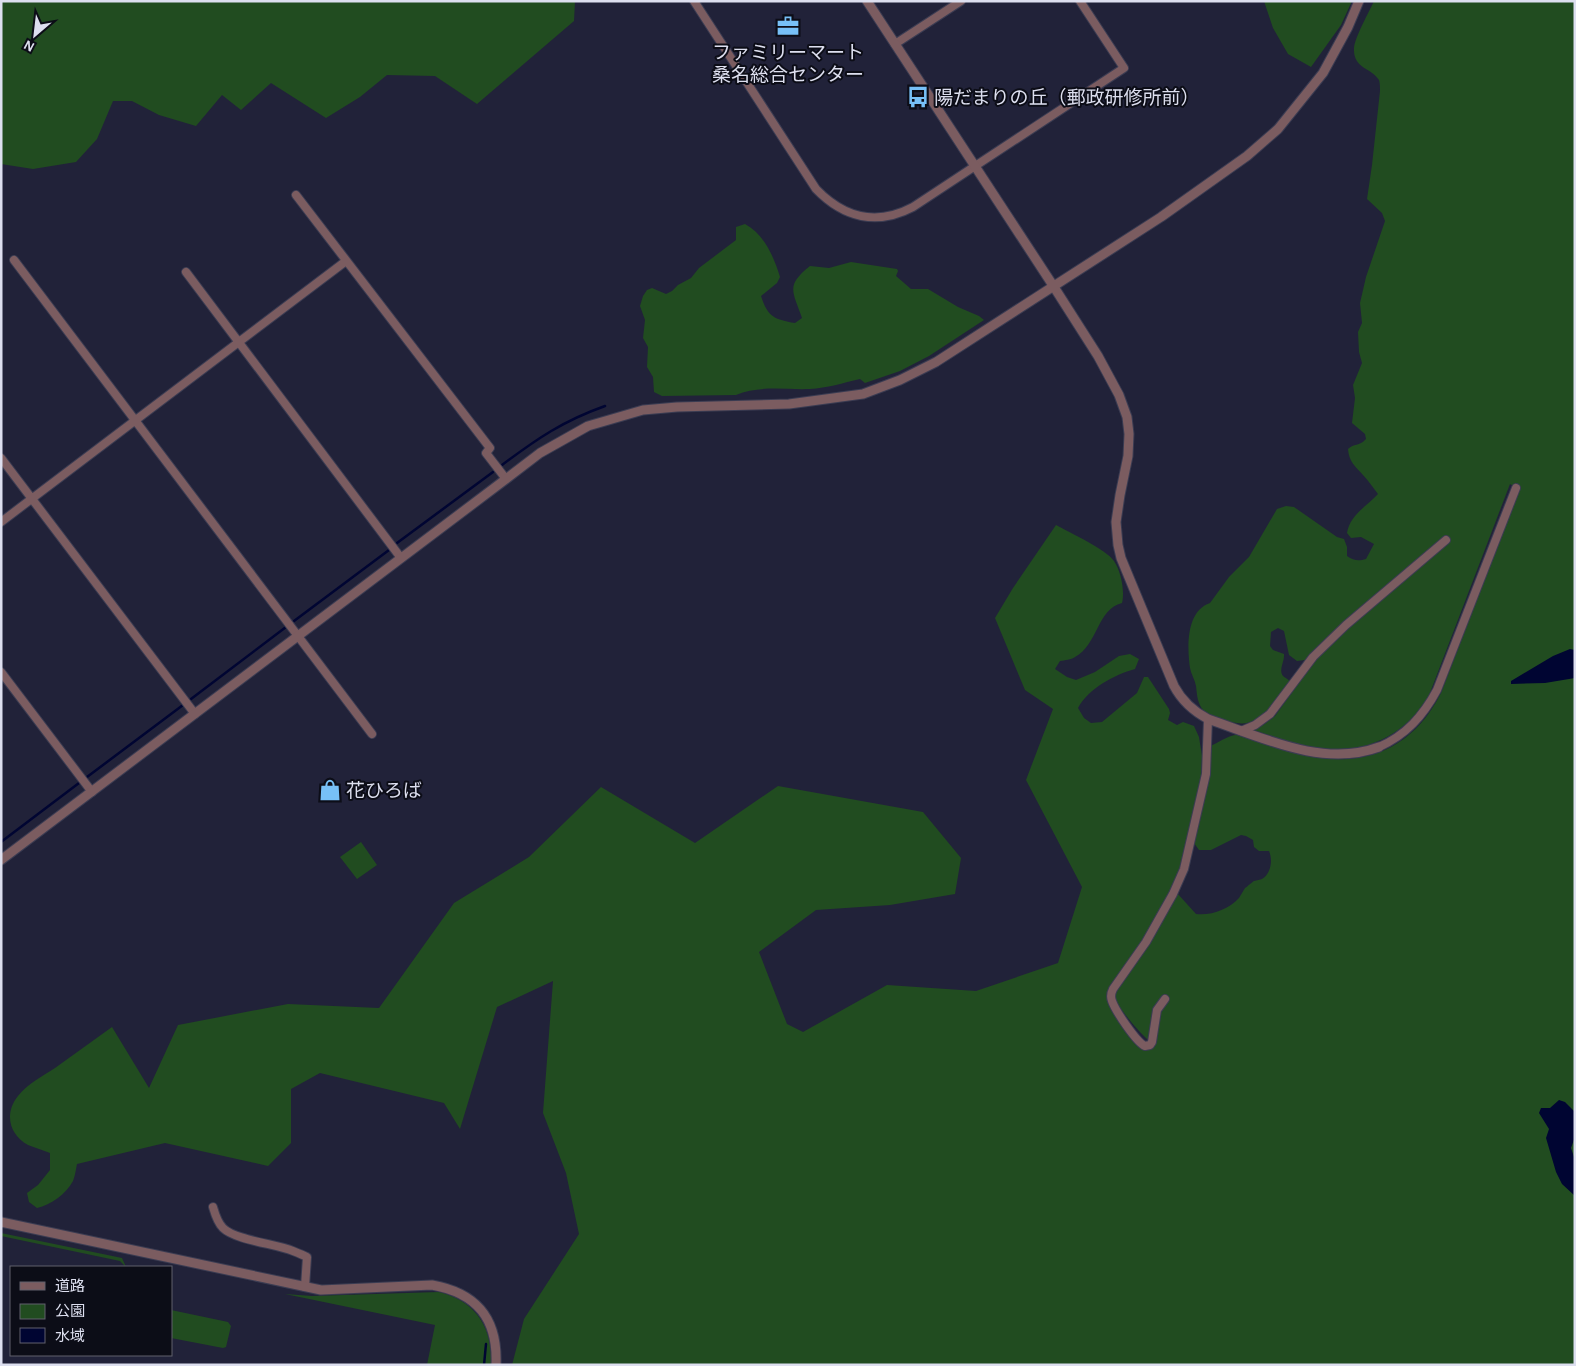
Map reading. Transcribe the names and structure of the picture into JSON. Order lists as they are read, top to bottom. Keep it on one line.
{"places":{"office":["ファミリーマート 桑名総合センター"],"bus stop":["陽だまりの丘（郵政研修所前）"],"shop":["花ひろば"]},"legend":["道路","公園","水域"],"north":"bottom left"}
